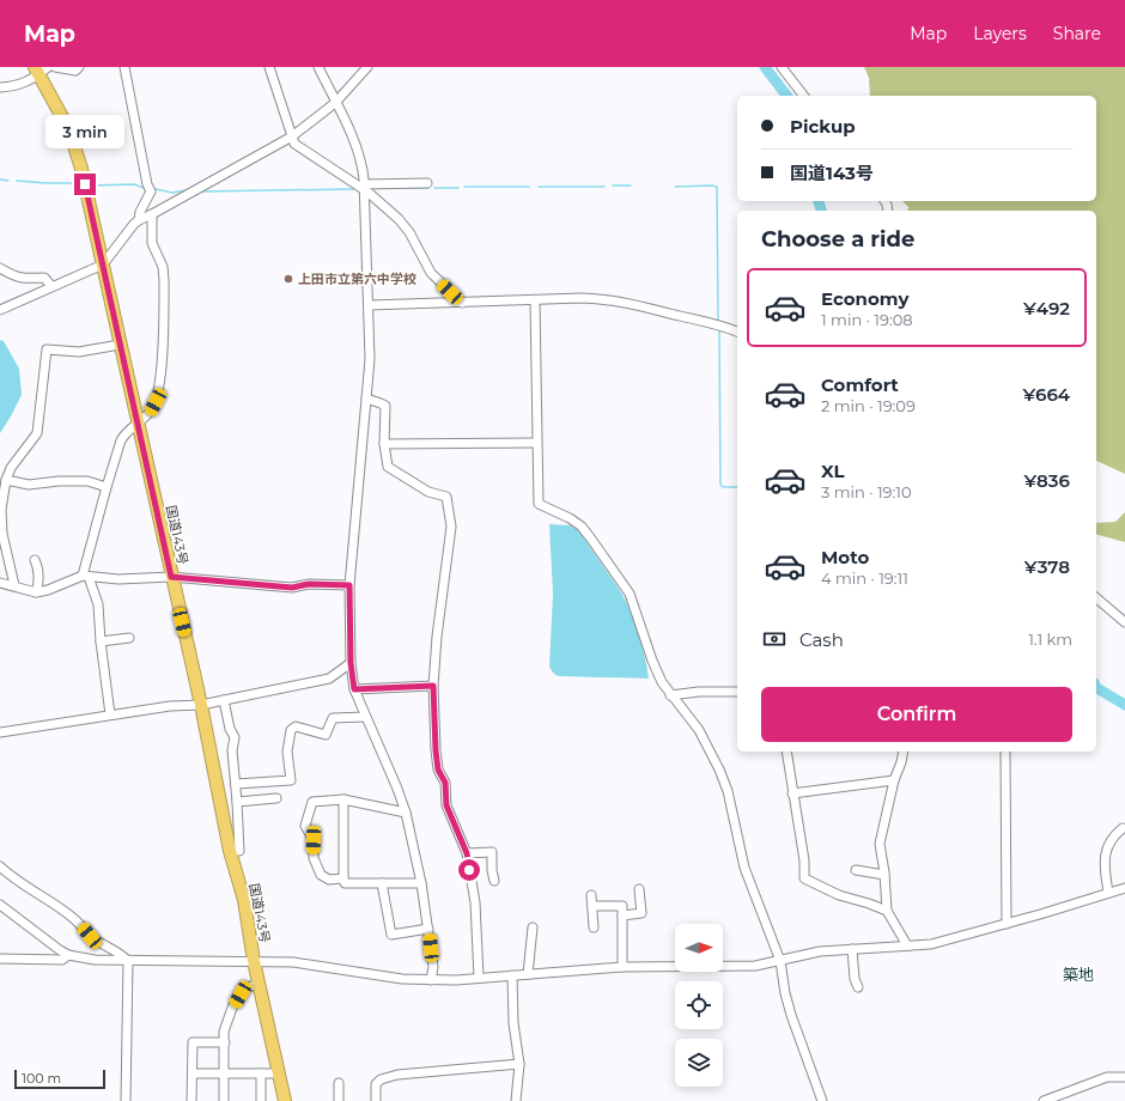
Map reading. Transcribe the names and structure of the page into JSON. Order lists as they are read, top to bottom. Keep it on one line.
{"streets":{"highway":["国道143号"]},"districts":["築地"],"places":["上田市立第六中学校"],"scale_bar":"100 m","north":"right","page":{"header":"Map","nav":["Map","Layers","Share"],"banner":["Pickup","国道143号"],"bubble":"3 min","heading":"Choose a ride","list":[{"name":"Economy","note":"1 min · 19:08","value":"¥492"},{"name":"Comfort","note":"2 min · 19:09","value":"¥664"},{"name":"XL","note":"3 min · 19:10","value":"¥836"},{"name":"Moto","note":"4 min · 19:11","value":"¥378"}],"pay":["Cash","1.1 km"],"buttons":"Confirm","scale":"100 m"}}
